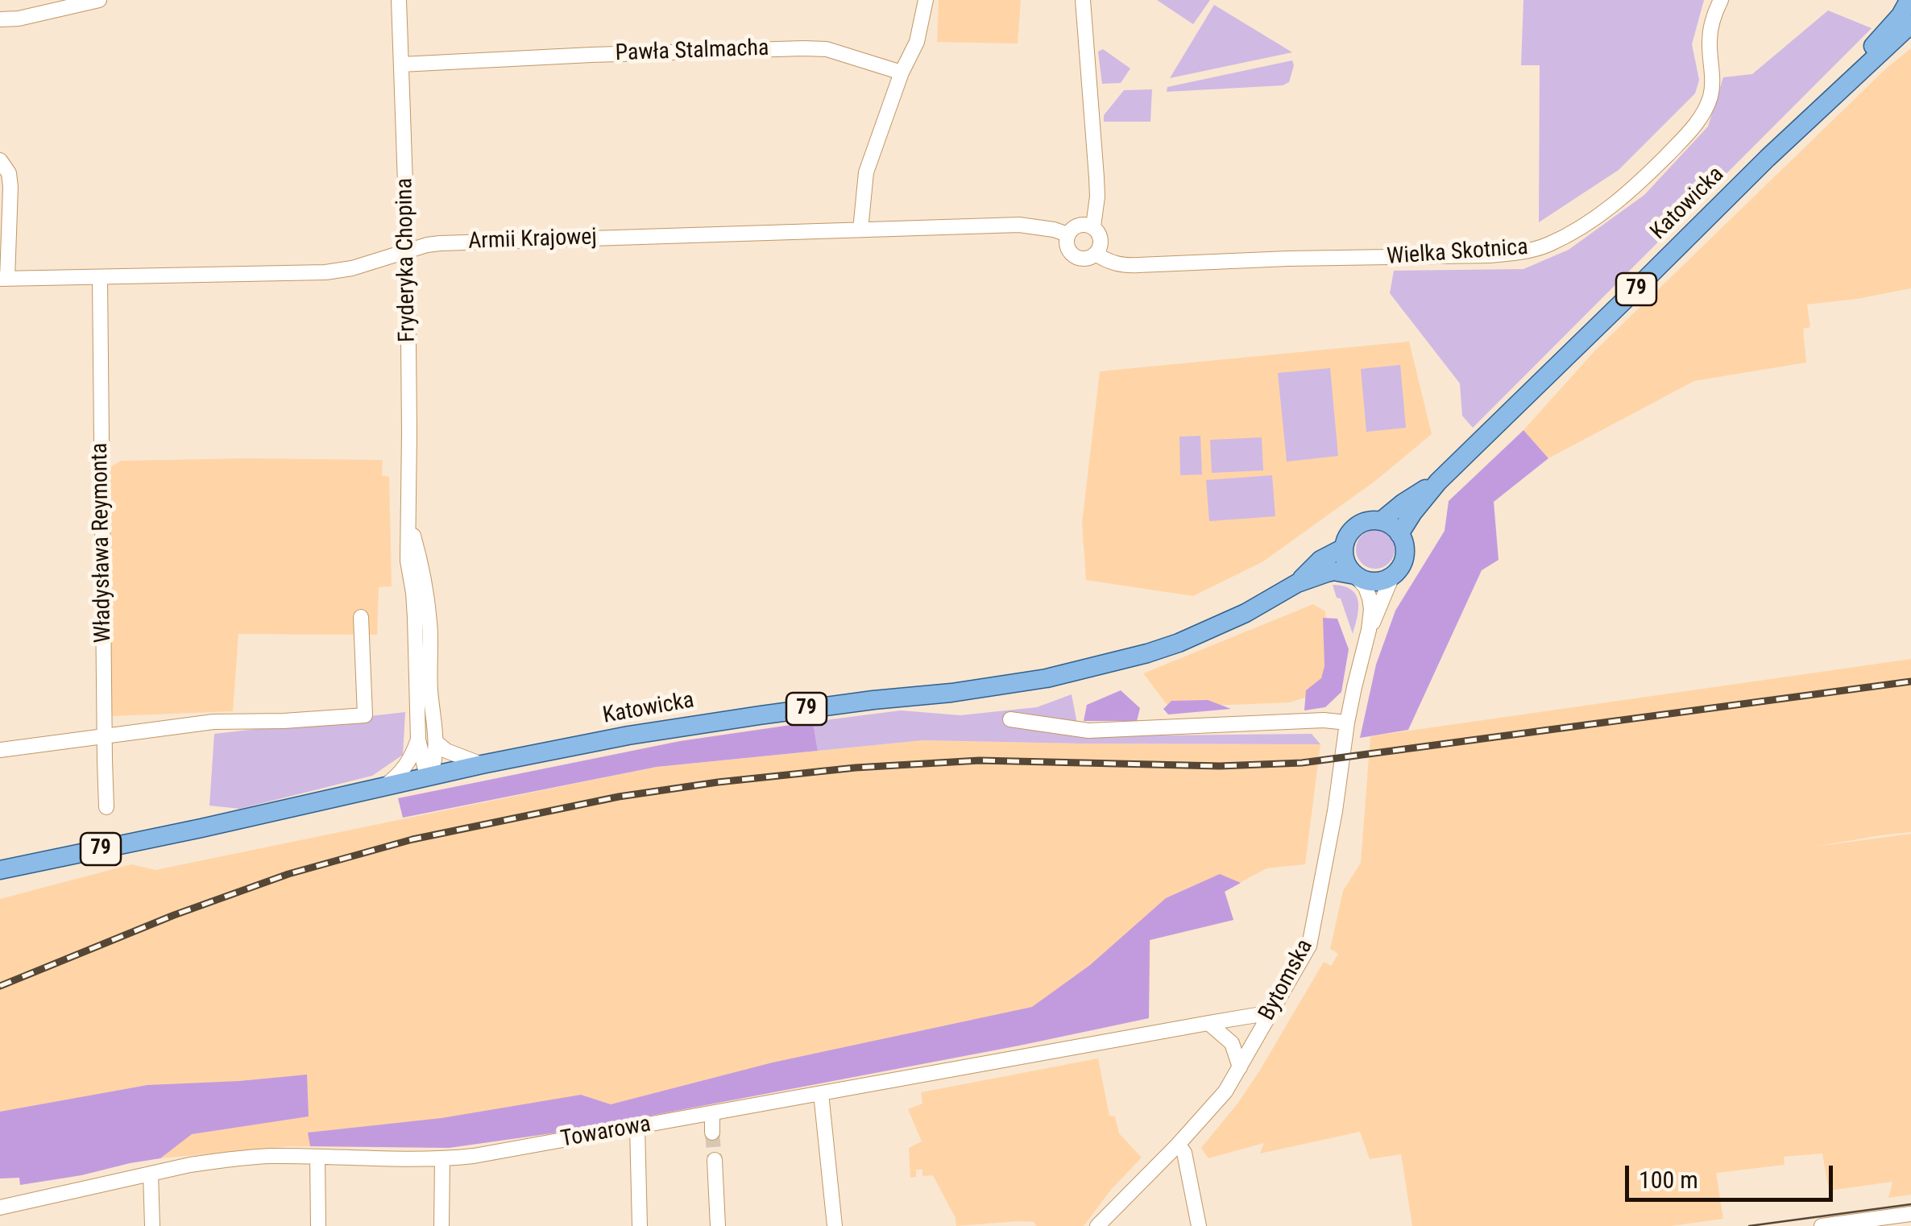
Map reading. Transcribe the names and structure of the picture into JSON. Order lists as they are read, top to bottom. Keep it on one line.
{"streets":{"main road":["Katowicka","79"],"street":["Pawła Stalmacha","Armii Krajowej","Wielka Skotnica","Fryderyka Chopina","Władysława Reymonta","Bytomska","Towarowa"]},"crossings":[["Pawła Stalmacha","Fryderyka Chopina"],["Katowicka","Fryderyka Chopina"],["Katowicka","79"],["Katowicka","Bytomska"],["Armii Krajowej","Wielka Skotnica"],["Armii Krajowej","Fryderyka Chopina"],["Armii Krajowej","Władysława Reymonta"],["79","Bytomska"],["Bytomska","Towarowa"]],"scale_bar":"100 m"}
